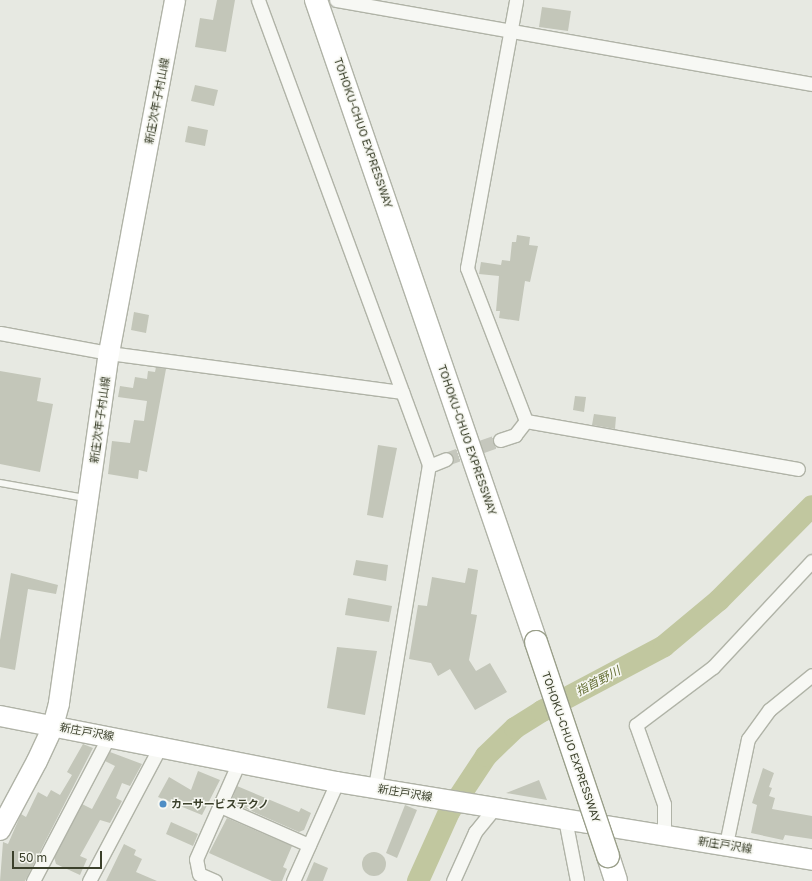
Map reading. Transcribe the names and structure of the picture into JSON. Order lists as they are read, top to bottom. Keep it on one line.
{"streets":{"highway":["TOHOKU-CHUO EXPRESSWAY"],"main road":["新庄次年子村山線","新庄戸沢線"]},"crossings":[["新庄次年子村山線","新庄戸沢線"]],"water":["指首野川"],"places":["カーサービステクノ"],"scale_bar":"50 m"}
